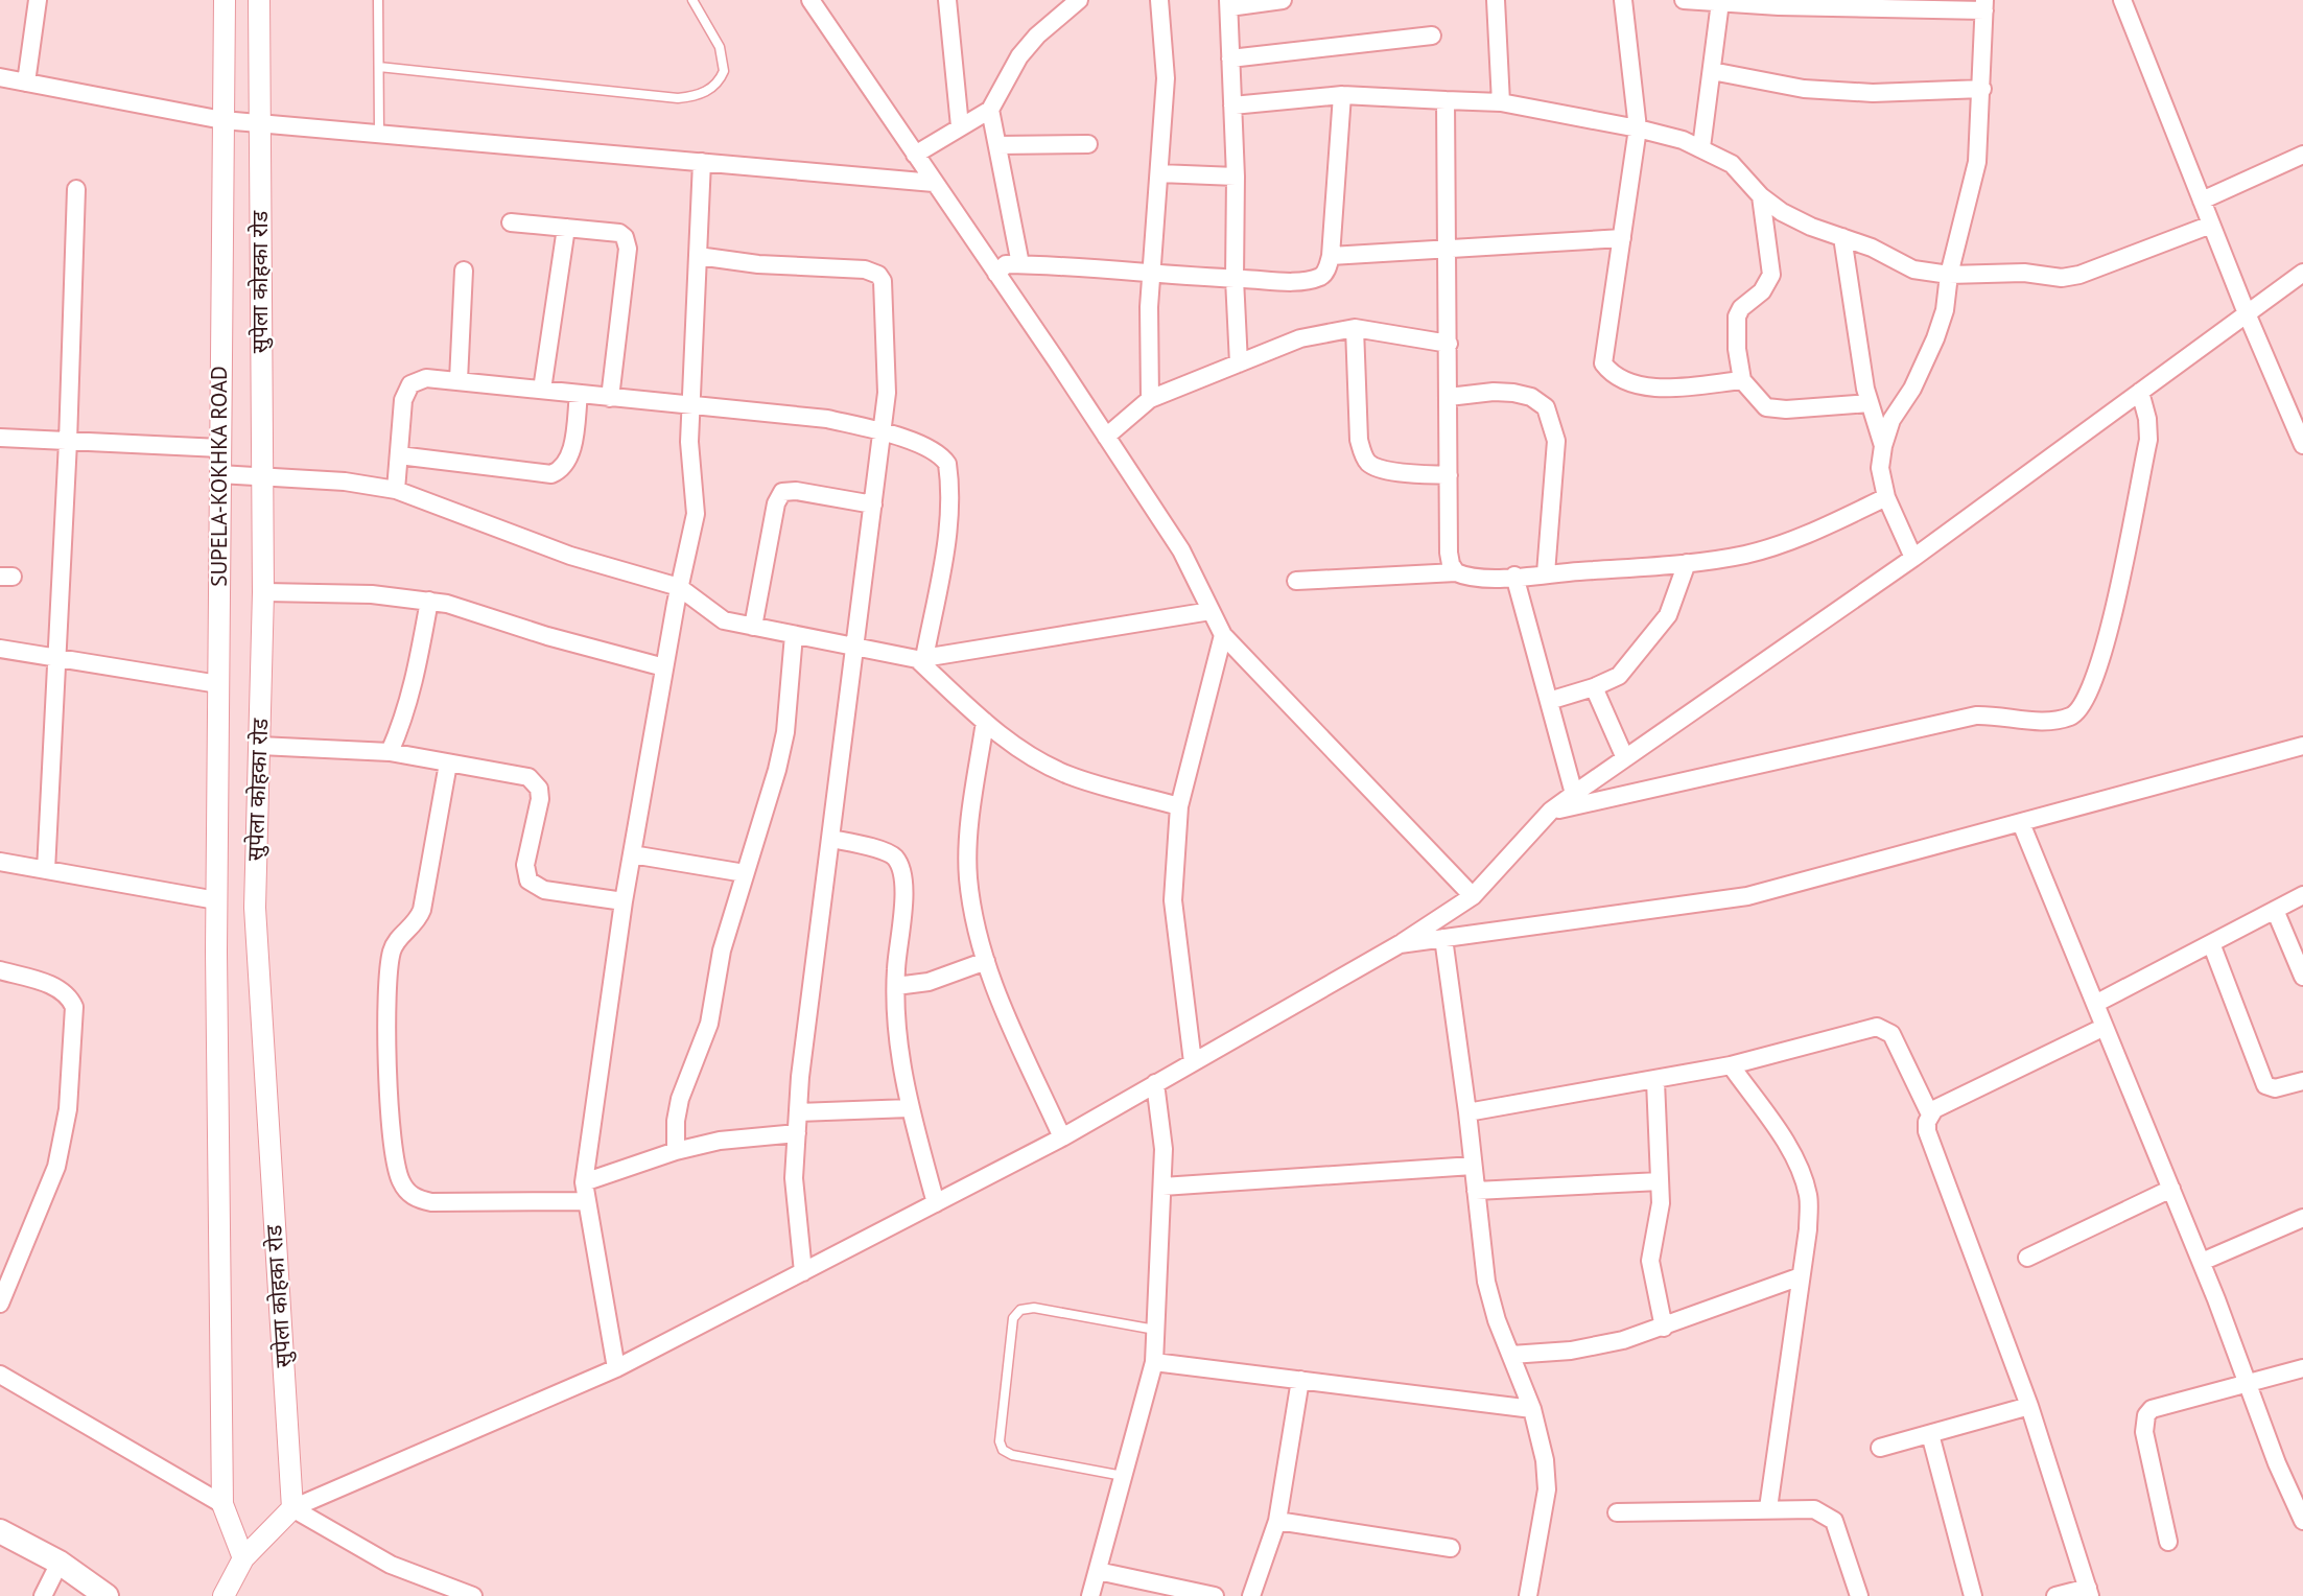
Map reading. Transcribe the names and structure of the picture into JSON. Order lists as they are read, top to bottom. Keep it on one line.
{"streets":{"street":["सुपेला कोहका रोड","SUPELA-KOKHKA ROAD"]}}
